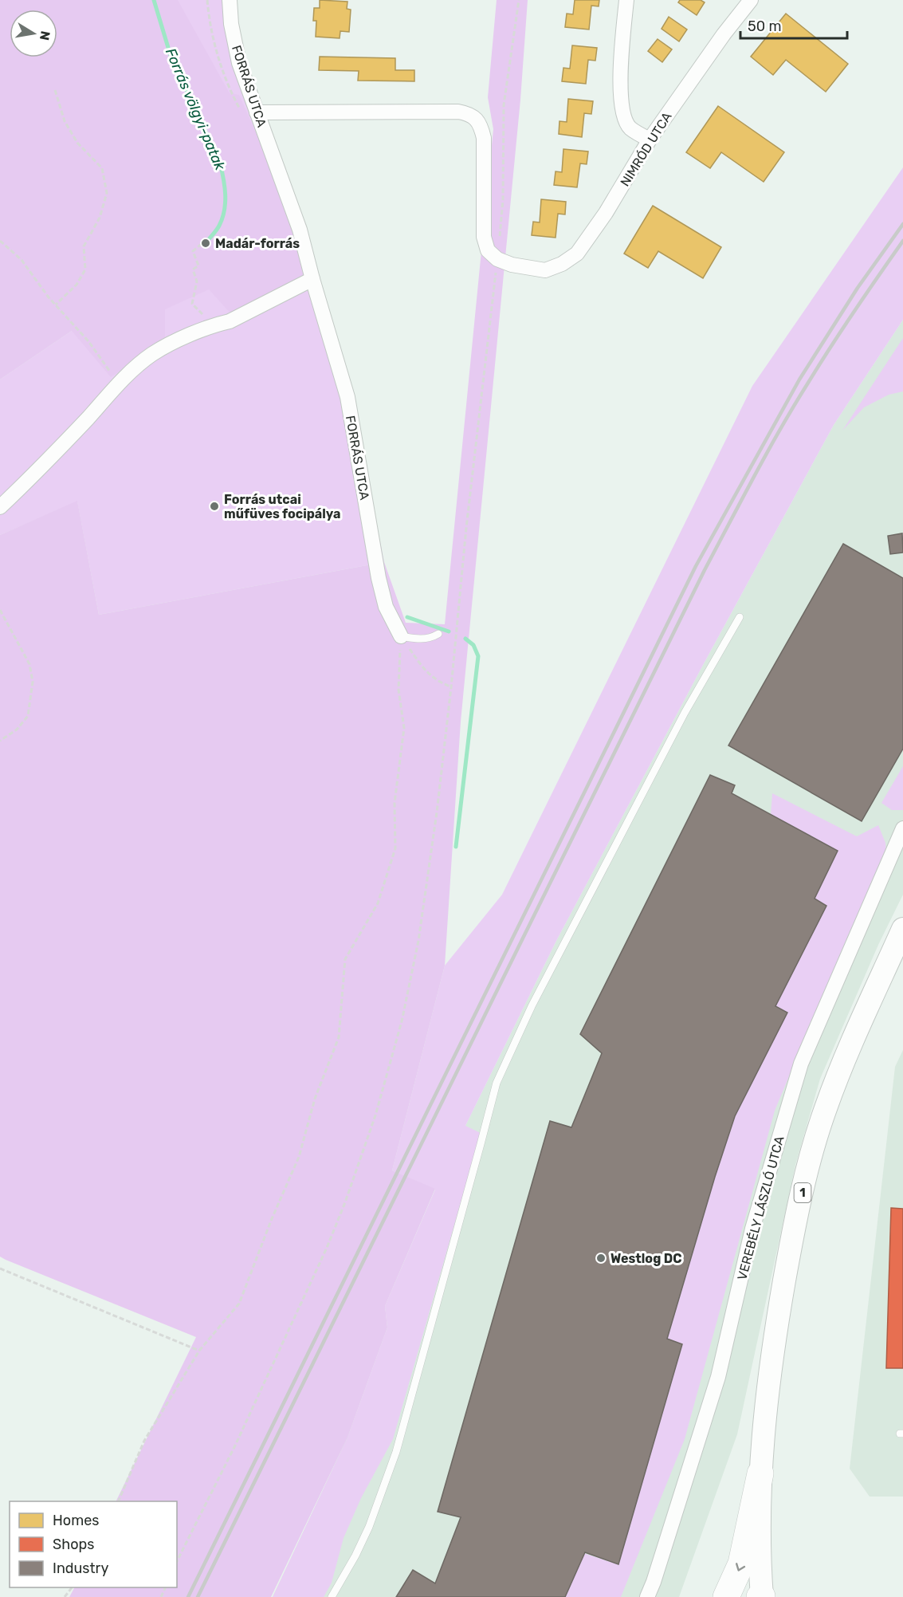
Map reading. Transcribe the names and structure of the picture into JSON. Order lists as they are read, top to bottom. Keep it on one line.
{"streets":{"main road":["1"],"street":["FORRÁS UTCA","NIMRÓD UTCA","VEREBÉLY LÁSZLÓ UTCA"]},"water":["Forrás völgyi-patak"],"places":["Madár-forrás","Forrás utcai műfüves focipálya","Westlog DC"],"legend":["Homes","Shops","Industry"],"scale_bar":"50 m","north":"right"}
